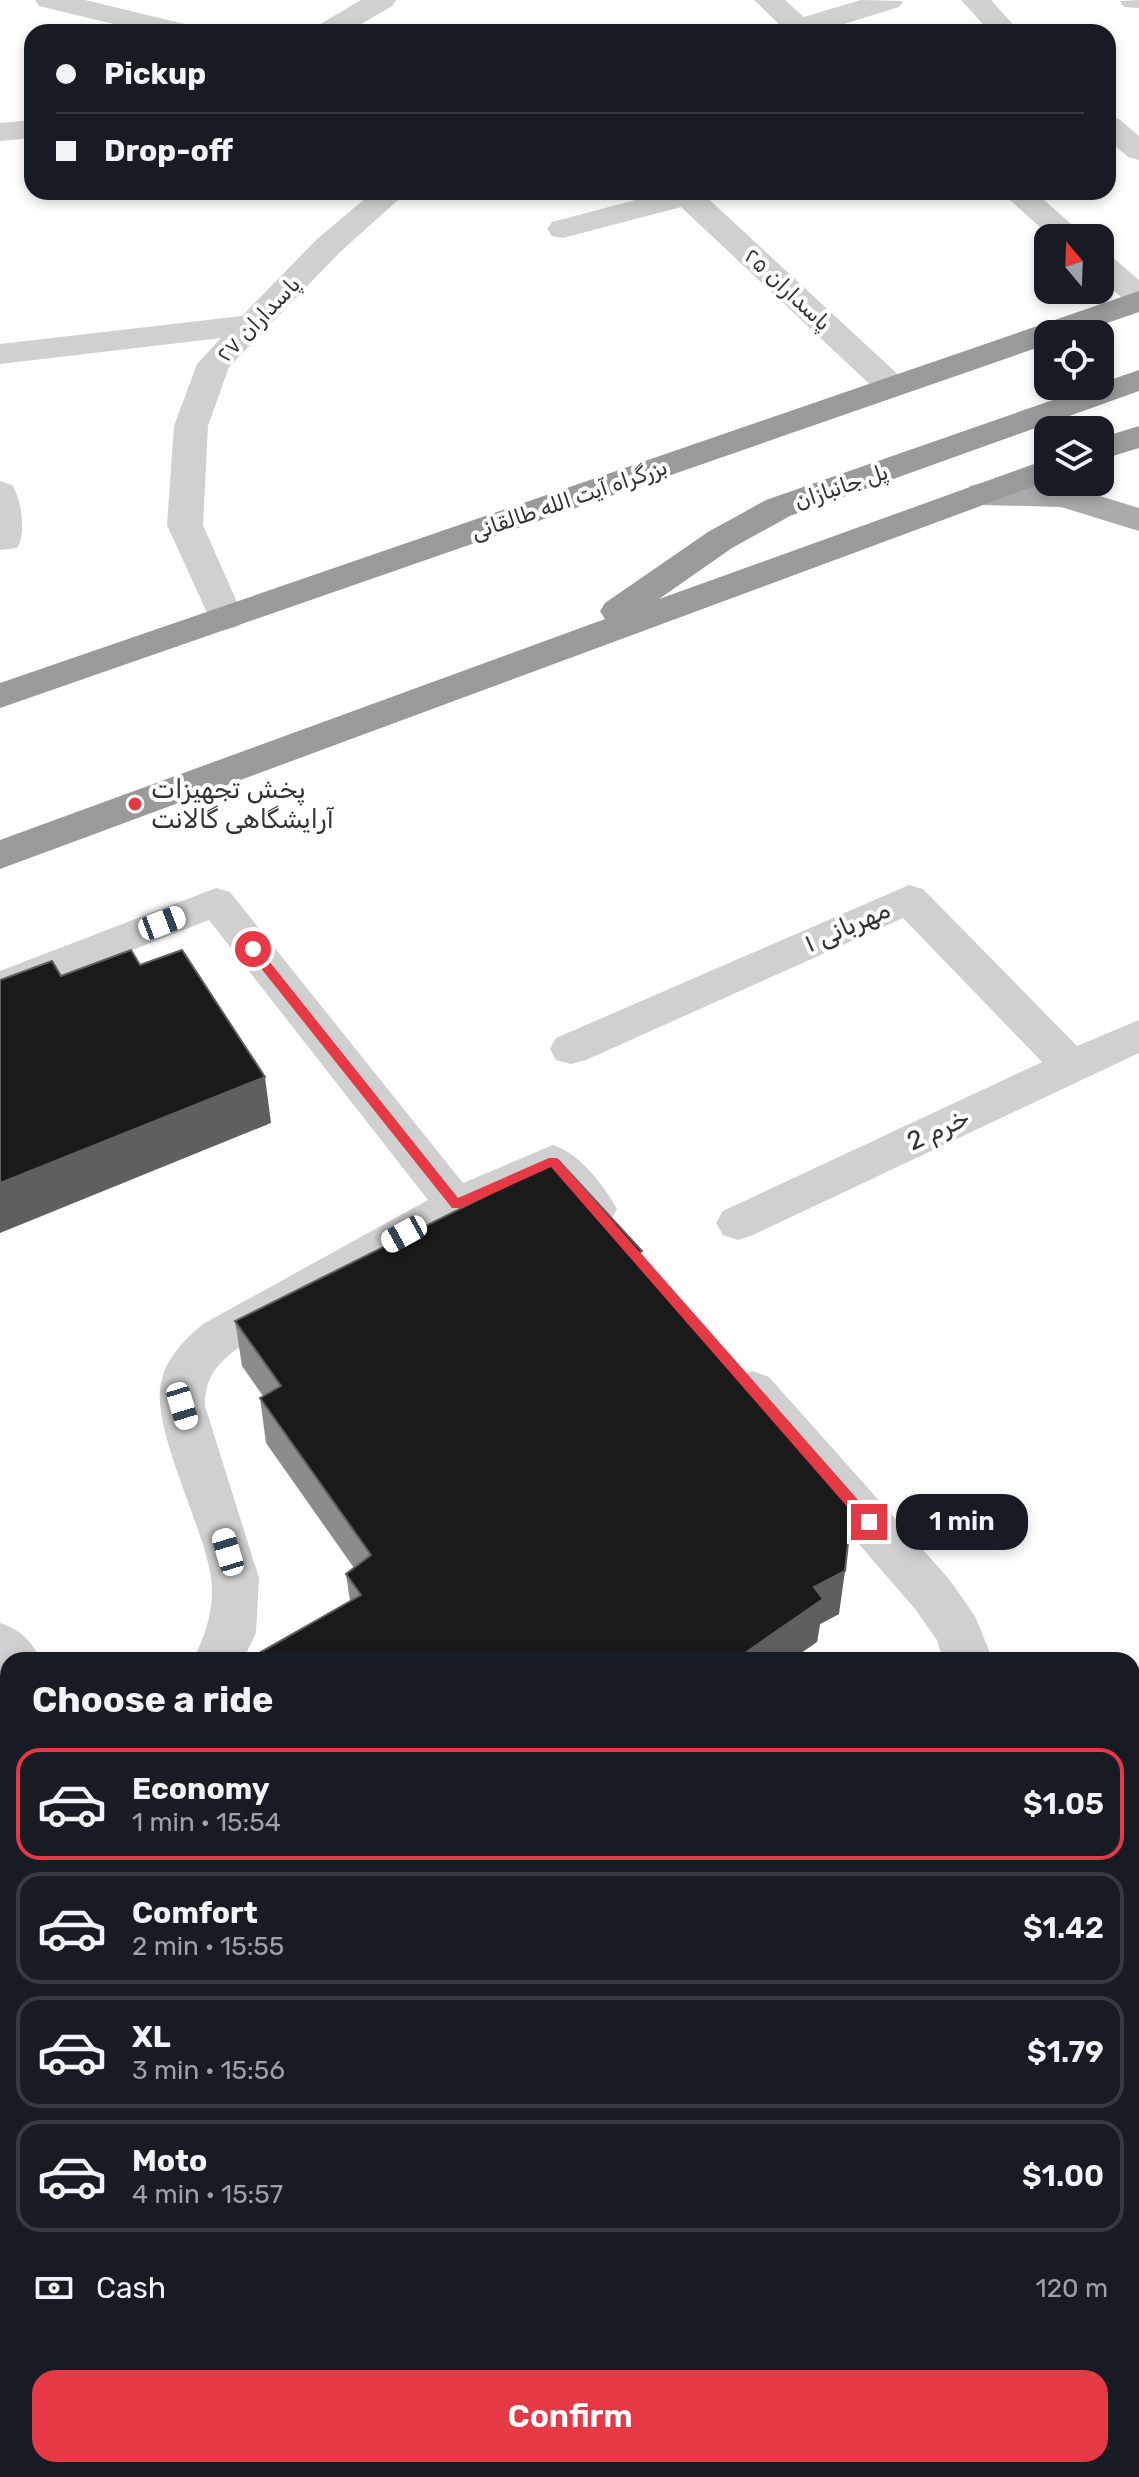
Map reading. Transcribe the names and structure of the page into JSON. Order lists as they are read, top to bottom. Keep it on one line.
{"streets":{"highway":["پل جانبازان","بزرگراه آیت الله طالقانی"],"street":["پاسداران ۲۵","پاسداران ۲۷","مهربانی ۱","خرم 2"]},"crossings":[["پاسداران ۲۵","بزرگراه آیت الله طالقانی"],["پاسداران ۲۷","بزرگراه آیت الله طالقانی"],["مهربانی ۱","خرم 2"]],"places":["پخش تجهیزات آرایشگاهی گالانت"],"north":"top","page":{"banner":["Pickup","Drop-off"],"bubble":"1 min","heading":"Choose a ride","list":[{"name":"Economy","note":"1 min · 15:54","value":"$1.05"},{"name":"Comfort","note":"2 min · 15:55","value":"$1.42"},{"name":"XL","note":"3 min · 15:56","value":"$1.79"},{"name":"Moto","note":"4 min · 15:57","value":"$1.00"}],"pay":["Cash","120 m"],"buttons":"Confirm"}}
